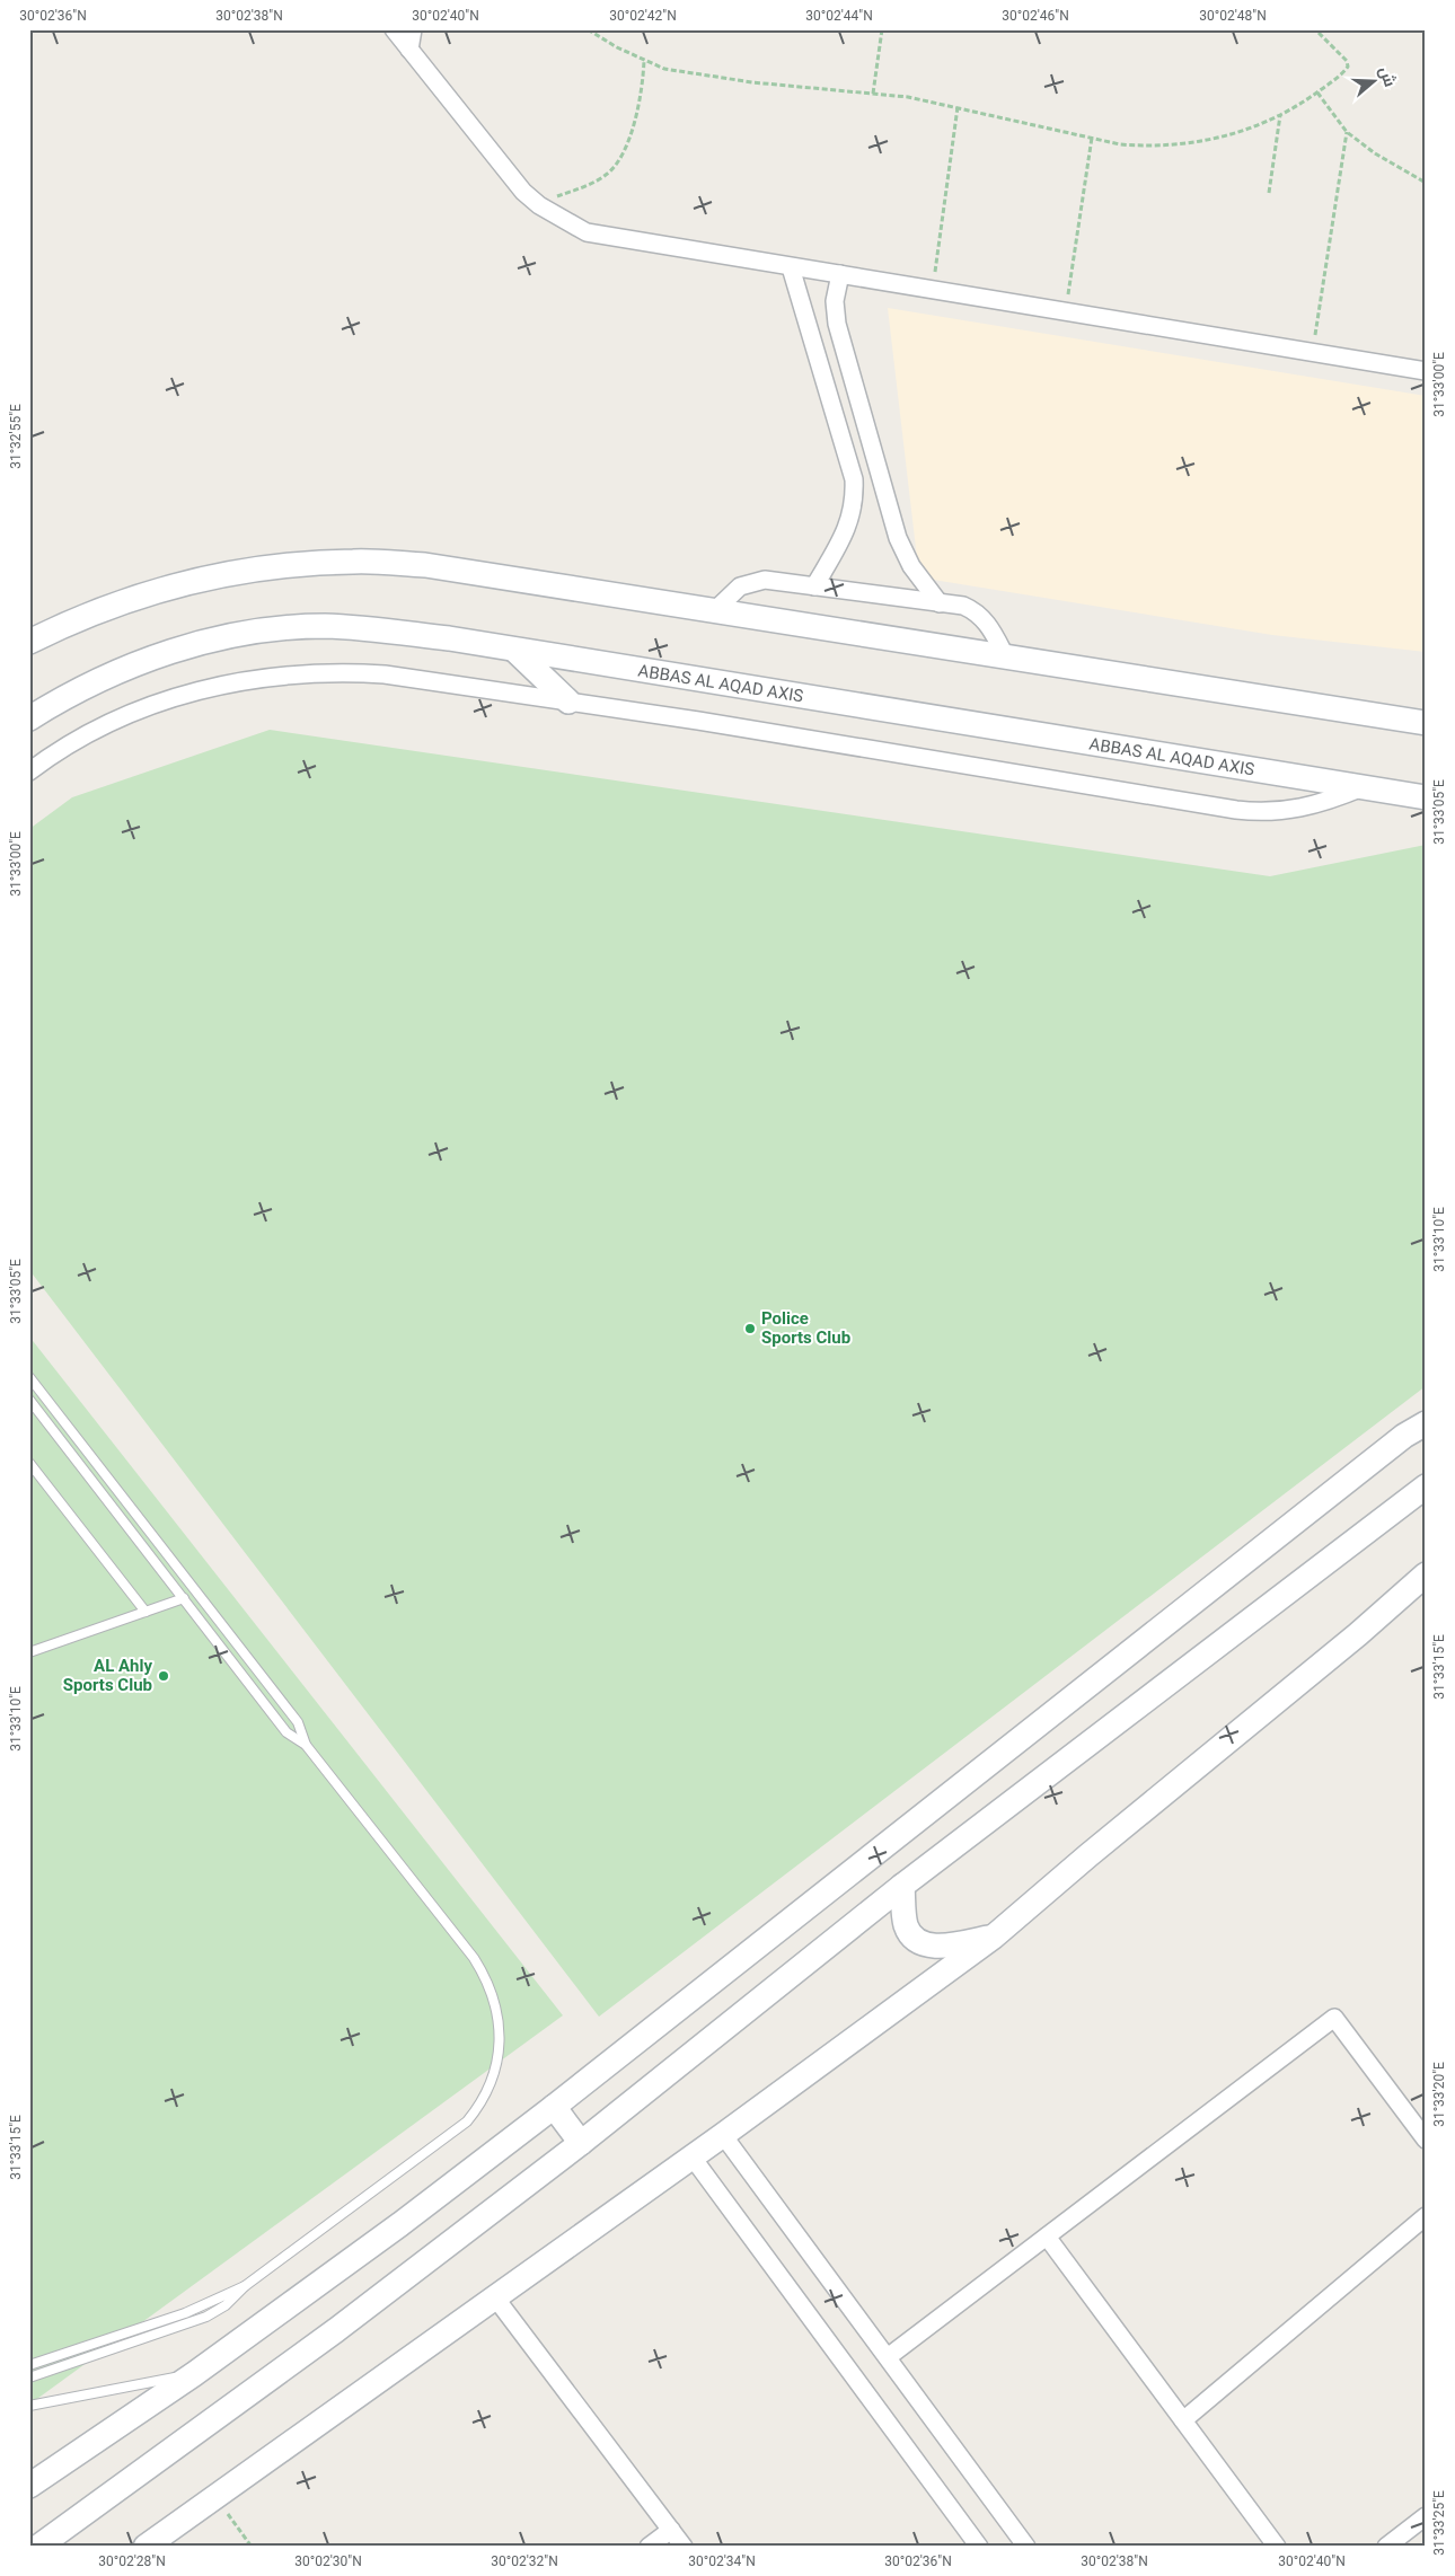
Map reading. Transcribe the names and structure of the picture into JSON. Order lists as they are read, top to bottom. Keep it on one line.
{"streets":{"main road":["ABBAS AL AQAD AXIS"]},"places":["Police Sports Club","AL Ahly Sports Club"],"north":"right","coordinates":["30°02'36\"N","30°02'38\"N","30°02'40\"N","30°02'42\"N","30°02'44\"N","30°02'46\"N","30°02'48\"N","31°33'00\"E","31°32'55\"E","31°33'05\"E","31°33'10\"E","31°33'15\"E","31°33'20\"E","31°33'25\"E","30°02'28\"N","30°02'30\"N","30°02'32\"N","30°02'34\"N"]}
